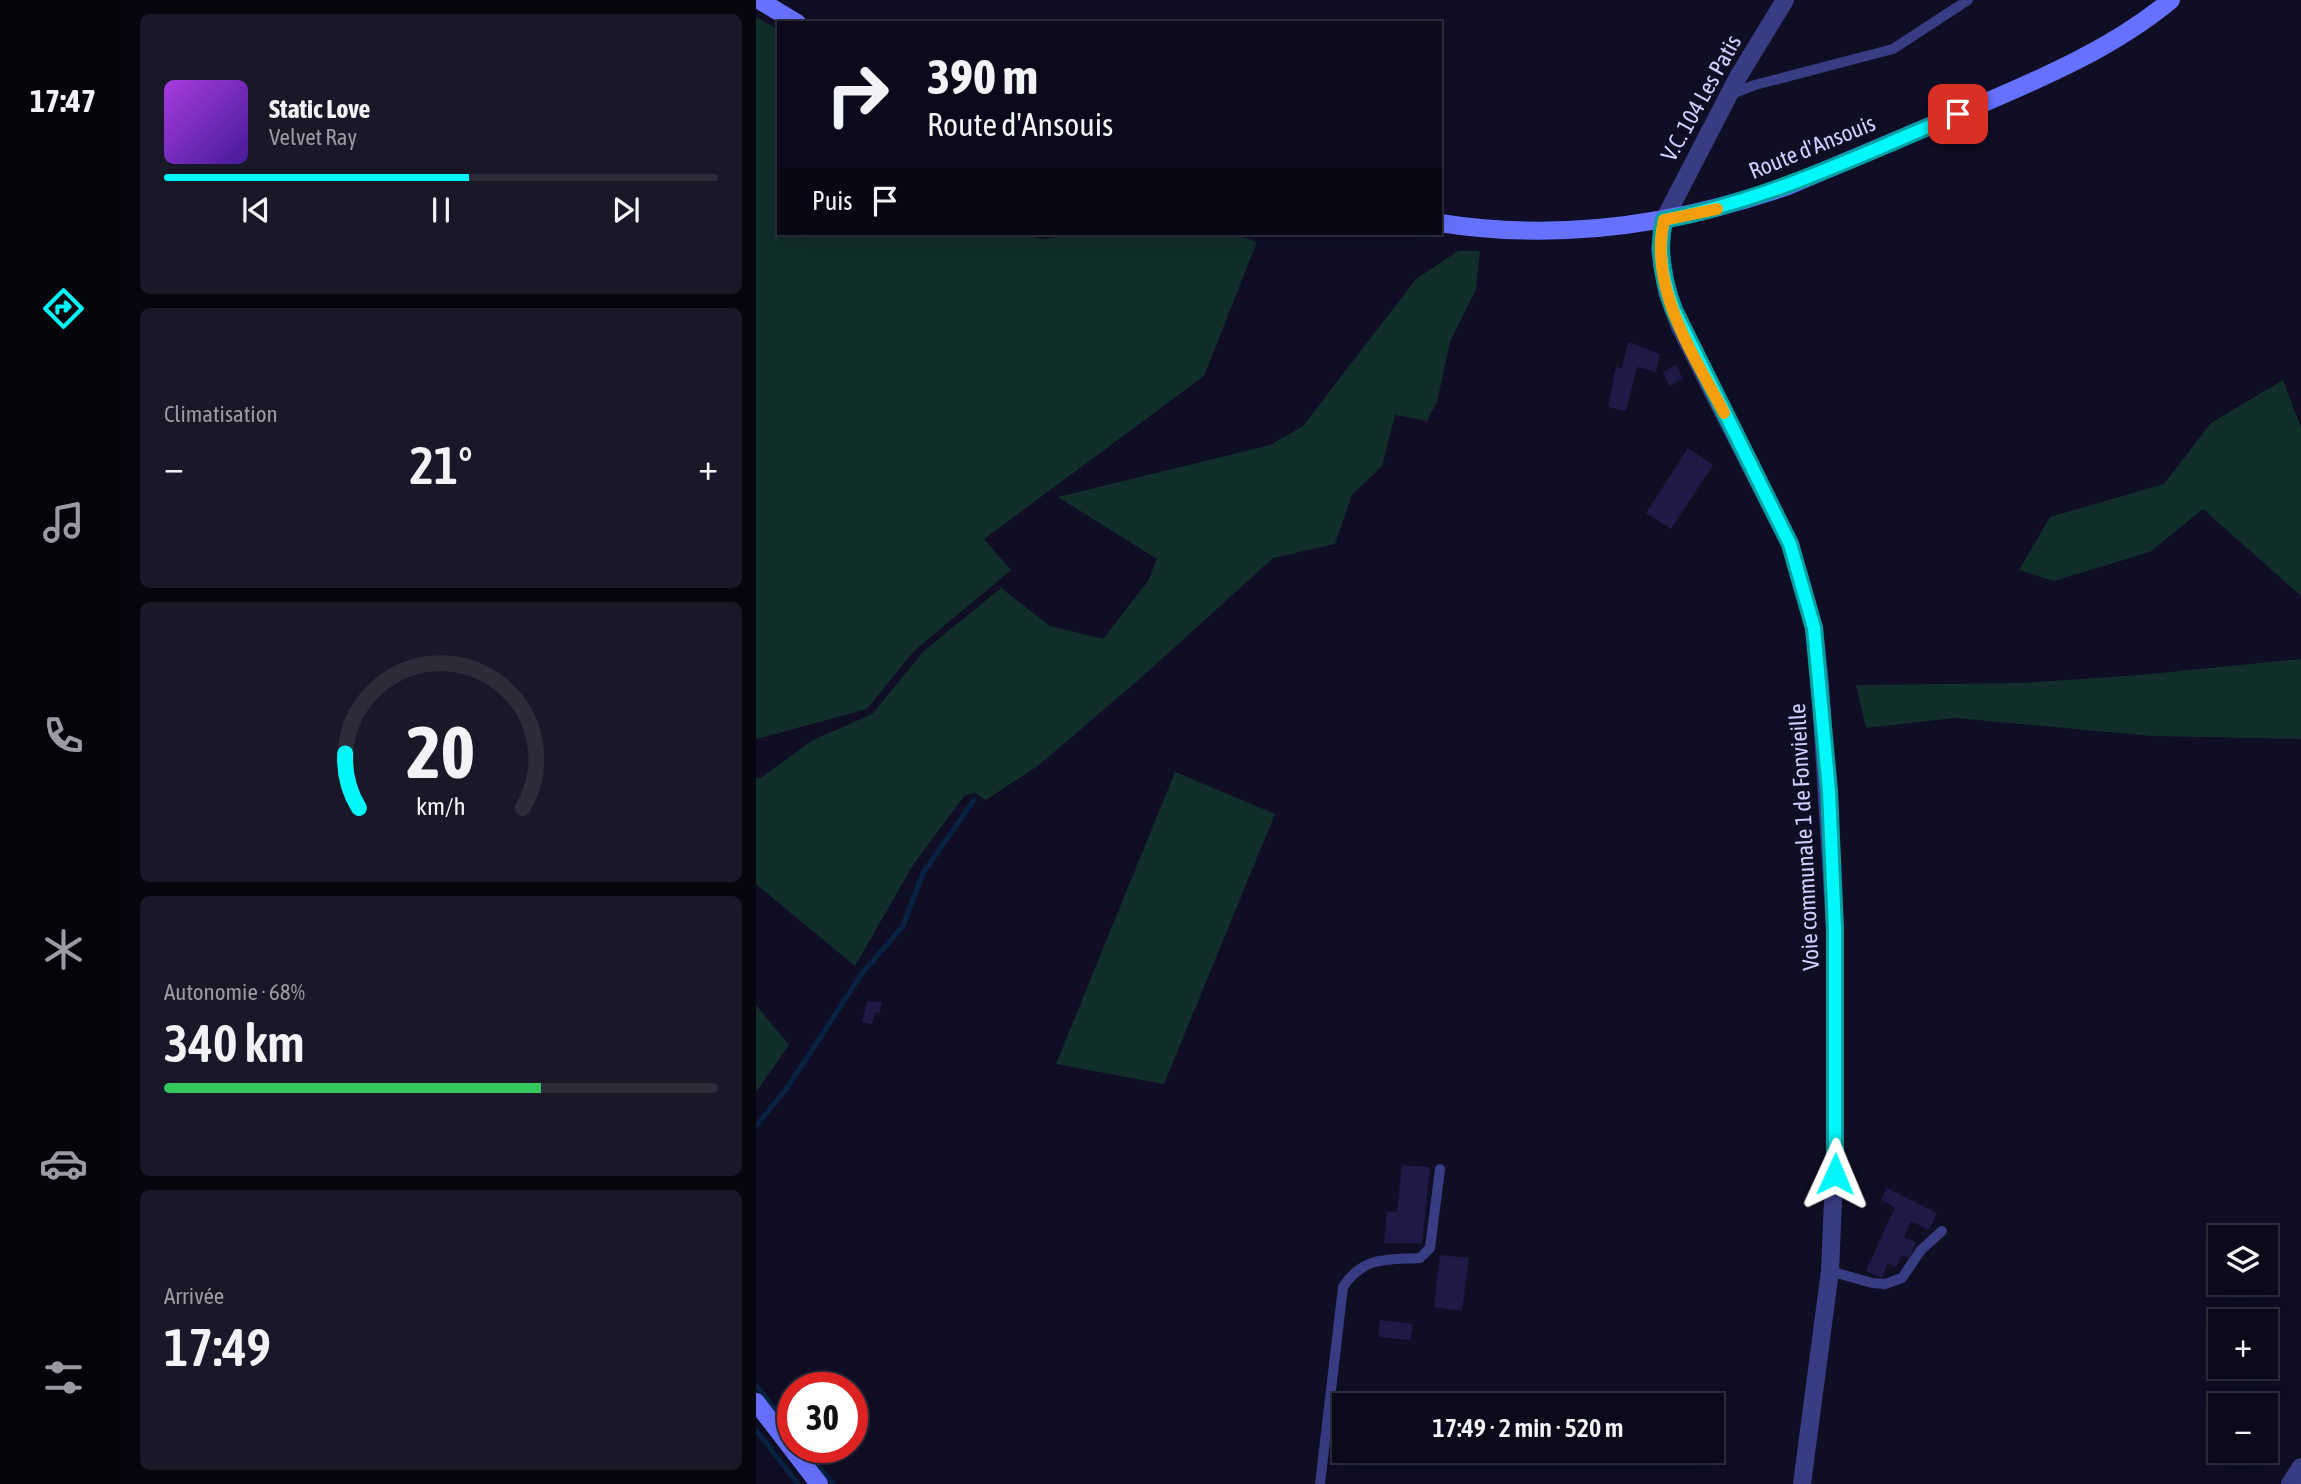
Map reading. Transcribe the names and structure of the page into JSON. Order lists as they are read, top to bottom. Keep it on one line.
{"streets":{"street":["V.C. 104 Les Patis","Route d'Ansouis","Voie communale 1 de Fonvieille"]},"crossings":[["V.C. 104 Les Patis","Route d'Ansouis"],["V.C. 104 Les Patis","Voie communale 1 de Fonvieille"],["Route d'Ansouis","Voie communale 1 de Fonvieille"]],"page":{"tabs":"17:47","turn":["390 m","Route d'Ansouis"],"song":["Static Love","Velvet Ray"],"then":"Puis","tile":["Climatisation",["Autonomie · 68%","340 km"],["Arrivée","17:49"]],"heat":["−","21°","+"],"map_buttons":["+","−"],"limit":"30","trip":"17:49 · 2 min · 520 m","gauge":["20","km/h"]}}
